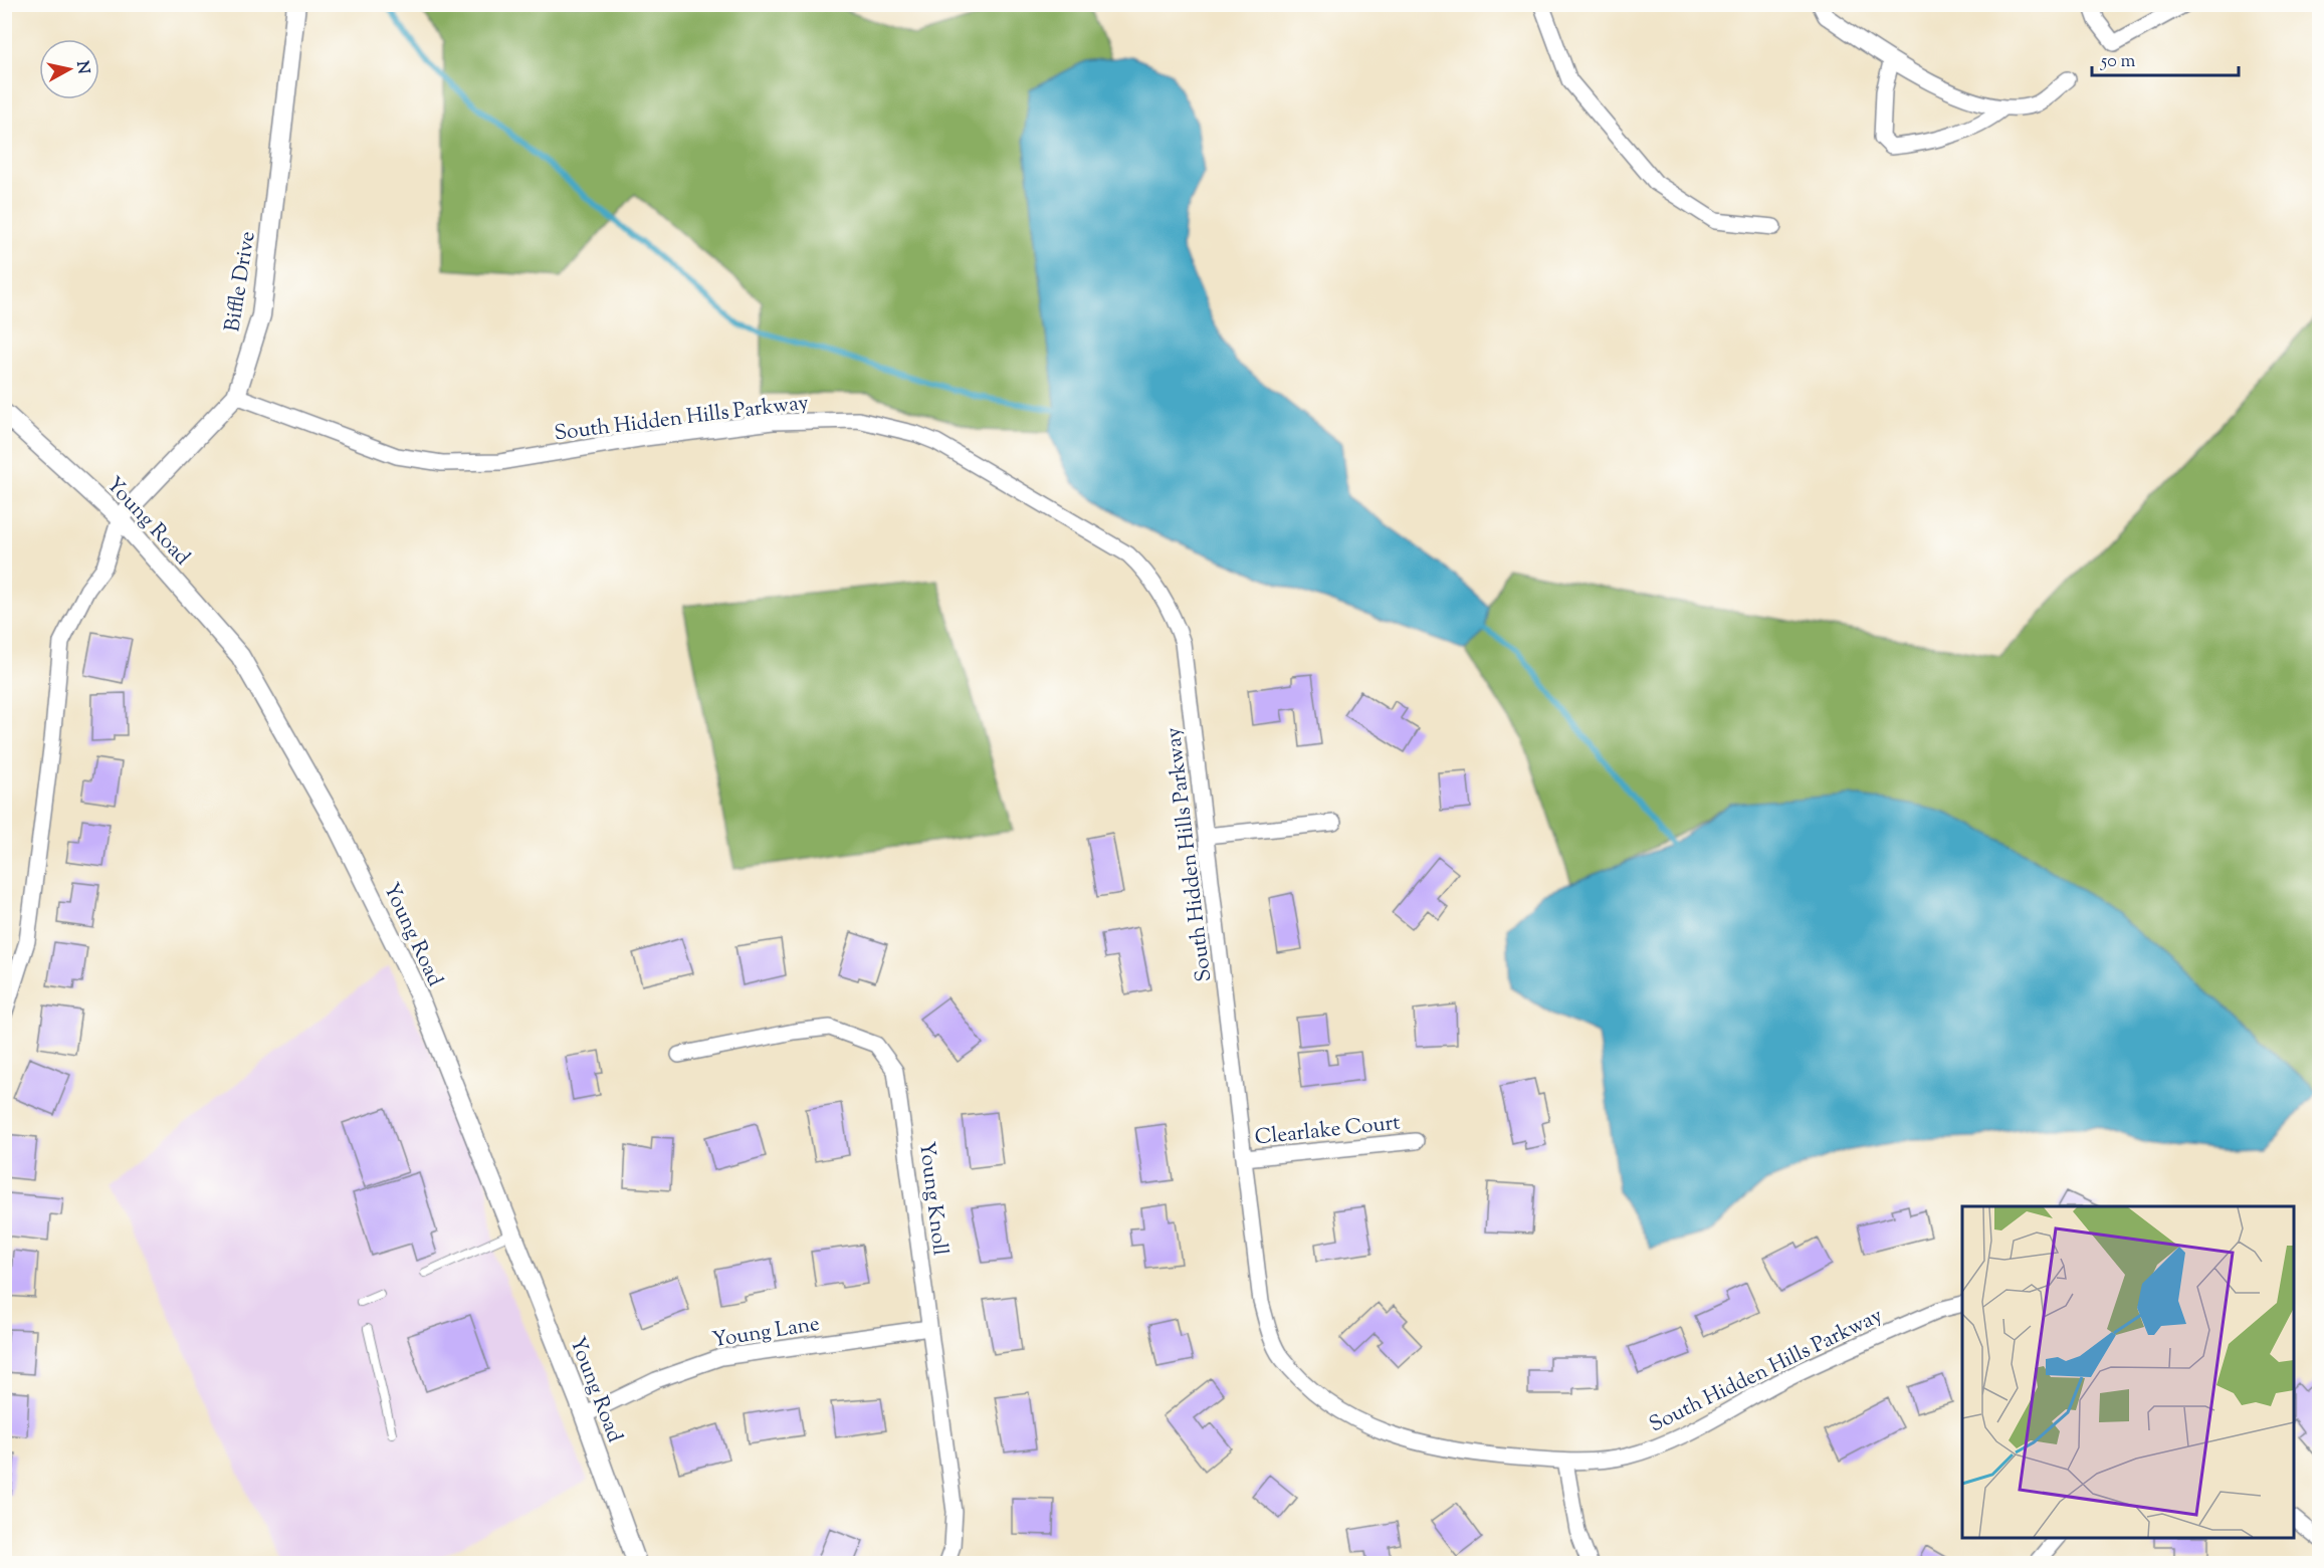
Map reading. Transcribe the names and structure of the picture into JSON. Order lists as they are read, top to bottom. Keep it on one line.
{"streets":{"street":["Biffle Drive","South Hidden Hills Parkway","Young Road","Clearlake Court","Young Knoll","Young Lane"]},"crossings":[["Biffle Drive","South Hidden Hills Parkway"],["Biffle Drive","Young Road"],["South Hidden Hills Parkway","Clearlake Court"],["Young Road","Young Lane"],["Young Knoll","Young Lane"]],"scale_bar":"50 m","north":"right"}
